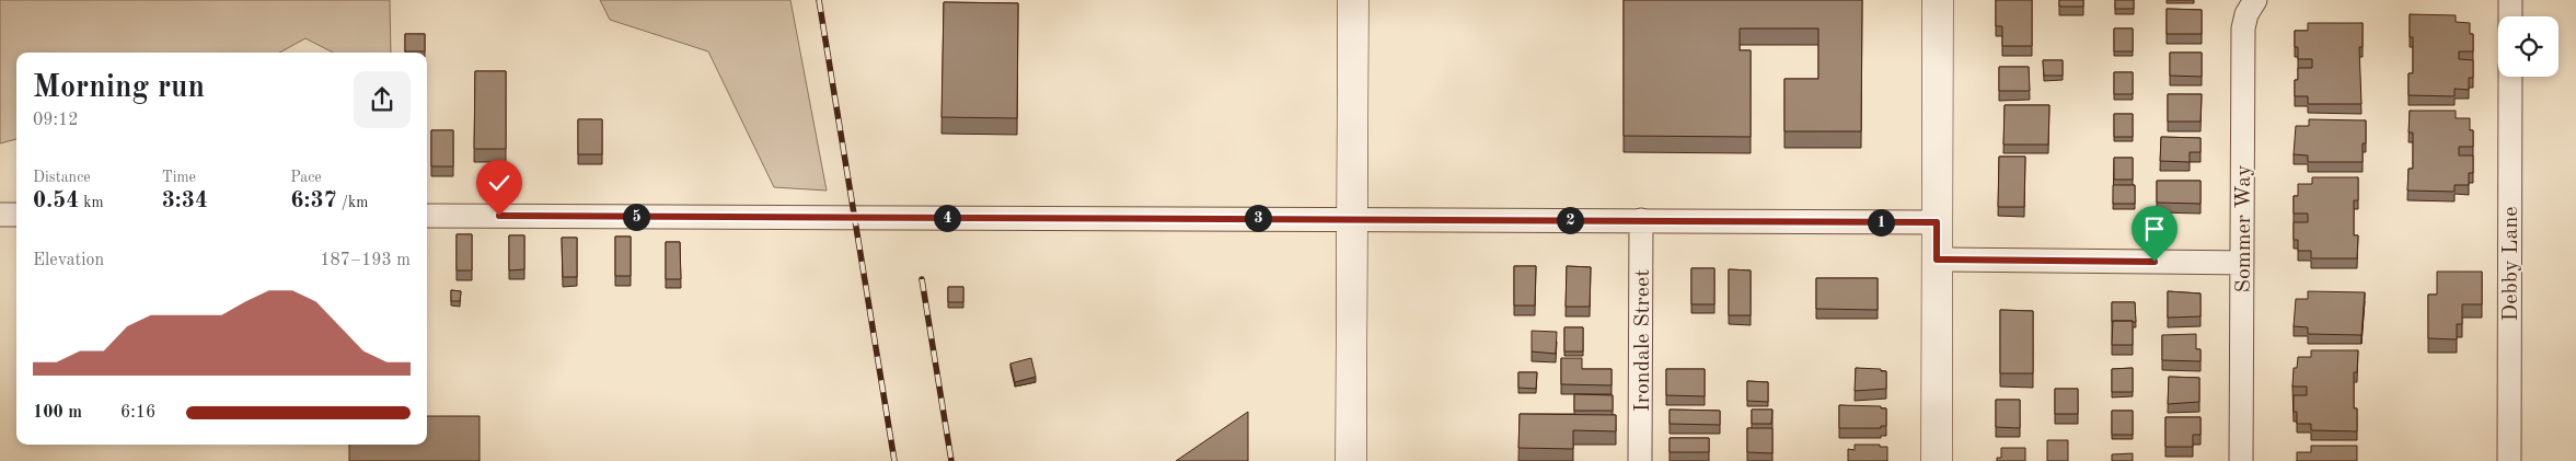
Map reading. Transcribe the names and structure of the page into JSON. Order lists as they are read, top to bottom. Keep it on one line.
{"streets":{"street":["Sommer Way","Debby Lane","Irondale Street"]},"page":{"heading":["Morning run","09:12"],"stats":[["Distance","0.54 km"],["Time","3:34"],["Pace","6:37 /km"]],"pins":["5","3","4","2","1"],"chart":["Elevation","187–193 m"],"list":[{"name":"100 m","note":"6:16"}]}}
